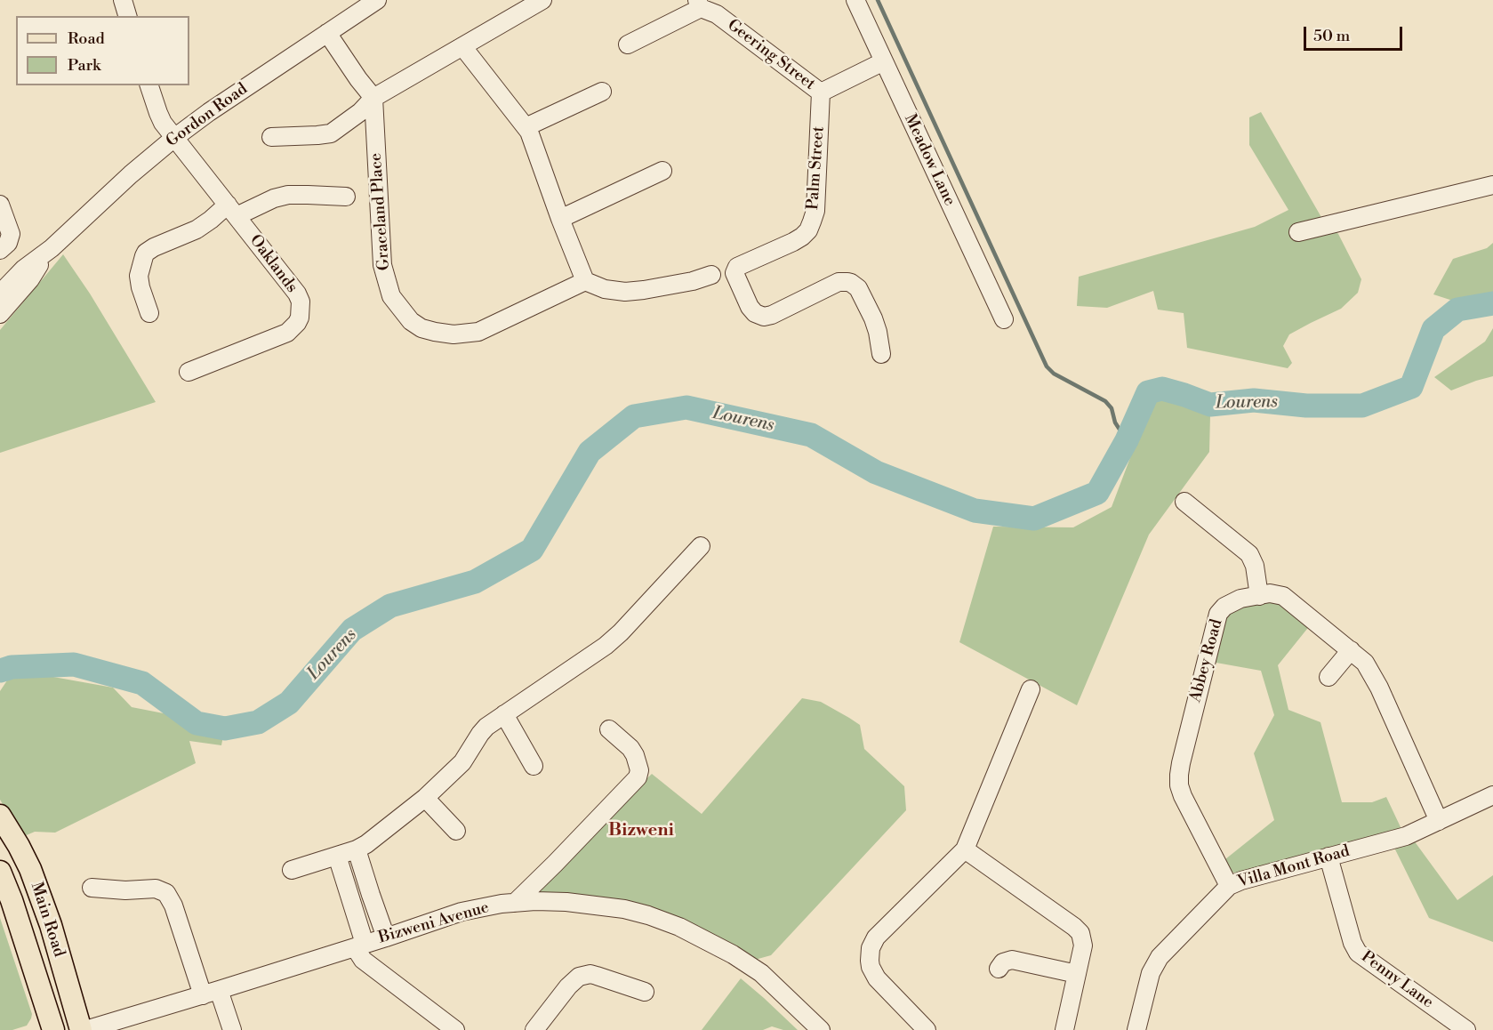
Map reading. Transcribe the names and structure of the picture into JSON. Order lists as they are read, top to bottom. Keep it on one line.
{"streets":{"main road":["Main Road"],"street":["Geering Street","Gordon Road","Meadow Lane","Palm Street","Graceland Place","Oaklands","Abbey Road","Villa Mont Road","Bizweni Avenue","Penny Lane"]},"crossings":[["Geering Street","Palm Street"],["Gordon Road","Oaklands"],["Abbey Road","Villa Mont Road"],["Villa Mont Road","Penny Lane"]],"districts":["Bizweni"],"water":["Lourens"],"legend":["Road","Park"],"scale_bar":"50 m"}
